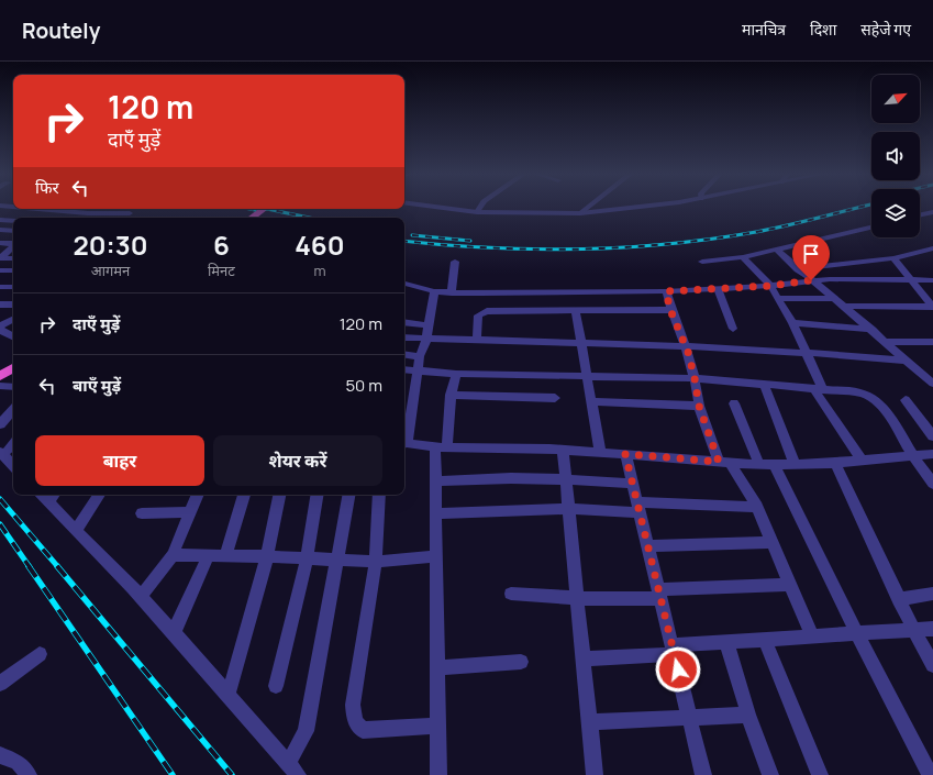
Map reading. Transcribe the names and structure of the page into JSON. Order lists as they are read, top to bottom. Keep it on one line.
{"north":"top right","page":{"header":"Routely","nav":["मानचित्र","दिशा","सहेजे गए"],"turn":["120 m","दाएँ मुड़ें"],"then":"फिर","eta":["20:30","आगमन","6","मिनट","460","m"],"list":[{"name":"दाएँ मुड़ें","value":"120 m"},{"name":"बाएँ मुड़ें","value":"50 m"}],"buttons":["बाहर","शेयर करें"]}}
